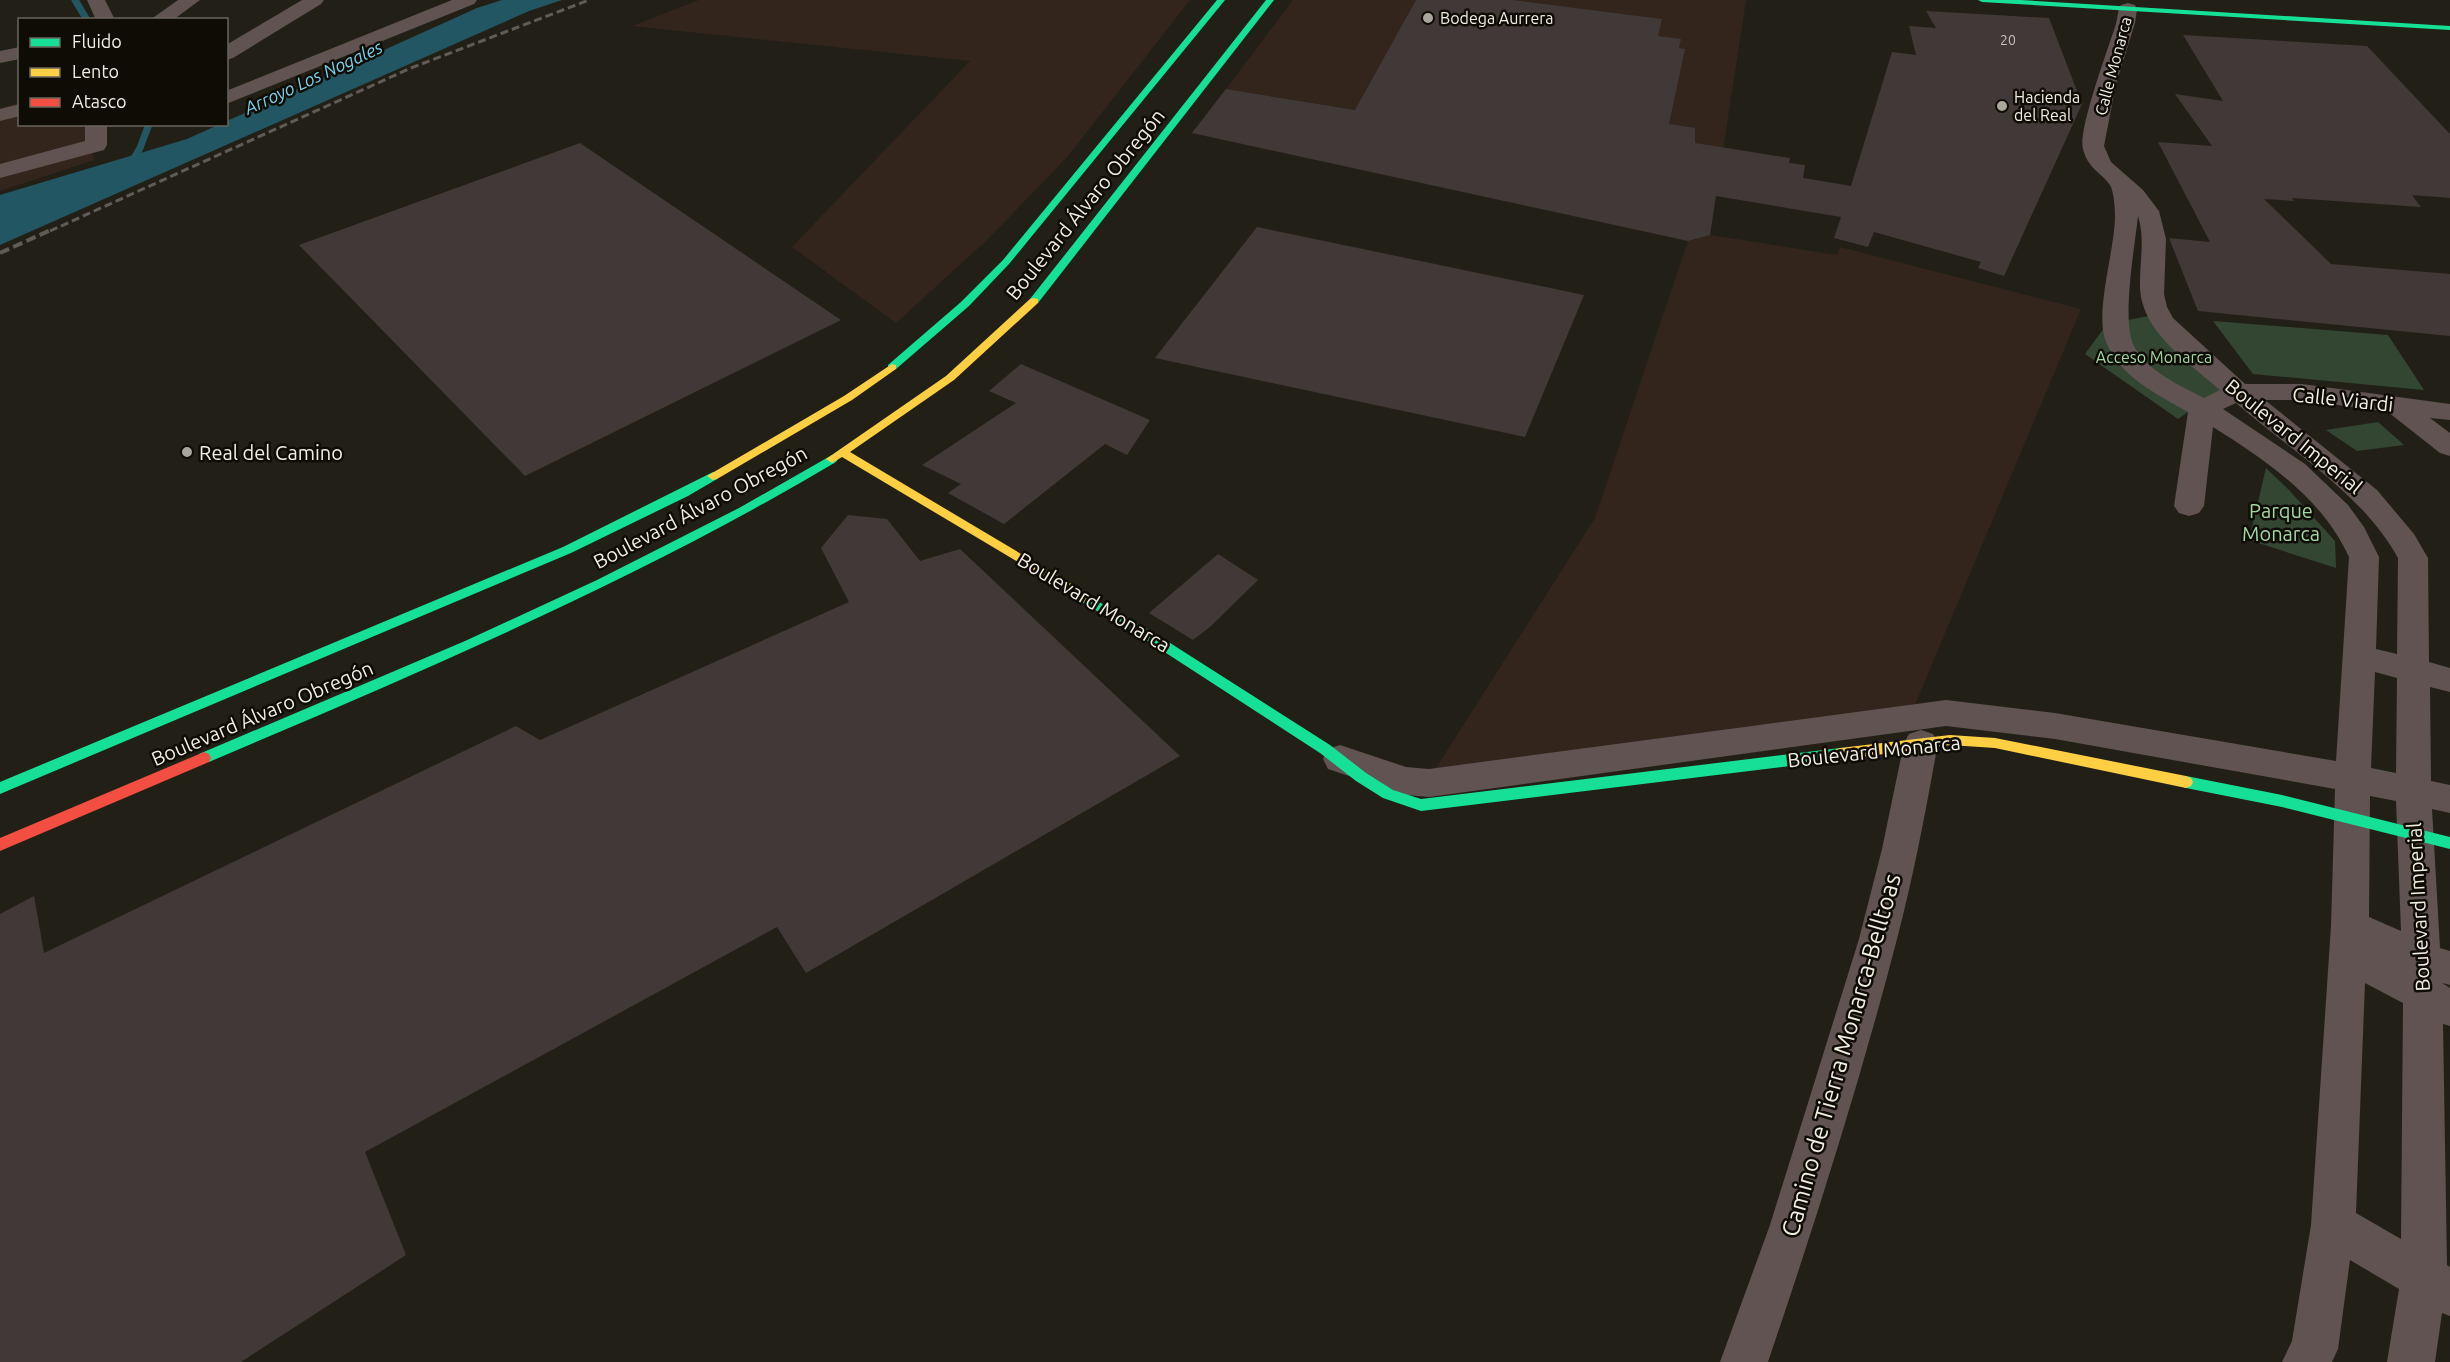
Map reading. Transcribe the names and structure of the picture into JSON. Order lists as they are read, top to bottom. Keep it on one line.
{"streets":{"main road":["Boulevard Álvaro Obregón","Boulevard Monarca"],"street":["Calle Monarca","Calle Viardi","Boulevard Imperial","Camino de Tierra Monarca-Belltoas"]},"crossings":[["Calle Monarca","Boulevard Imperial"],["Boulevard Álvaro Obregón","Boulevard Monarca"],["Calle Viardi","Boulevard Imperial"],["Boulevard Imperial","Boulevard Monarca"],["Boulevard Monarca","Camino de Tierra Monarca-Belltoas"]],"water":["Arroyo Los Nogales"],"parks":["Acceso Monarca","Parque Monarca"],"places":["Bodega Aurrera","Hacienda del Real","Real del Camino"],"house_numbers":["20"],"legend":["Fluido","Lento","Atasco"]}
